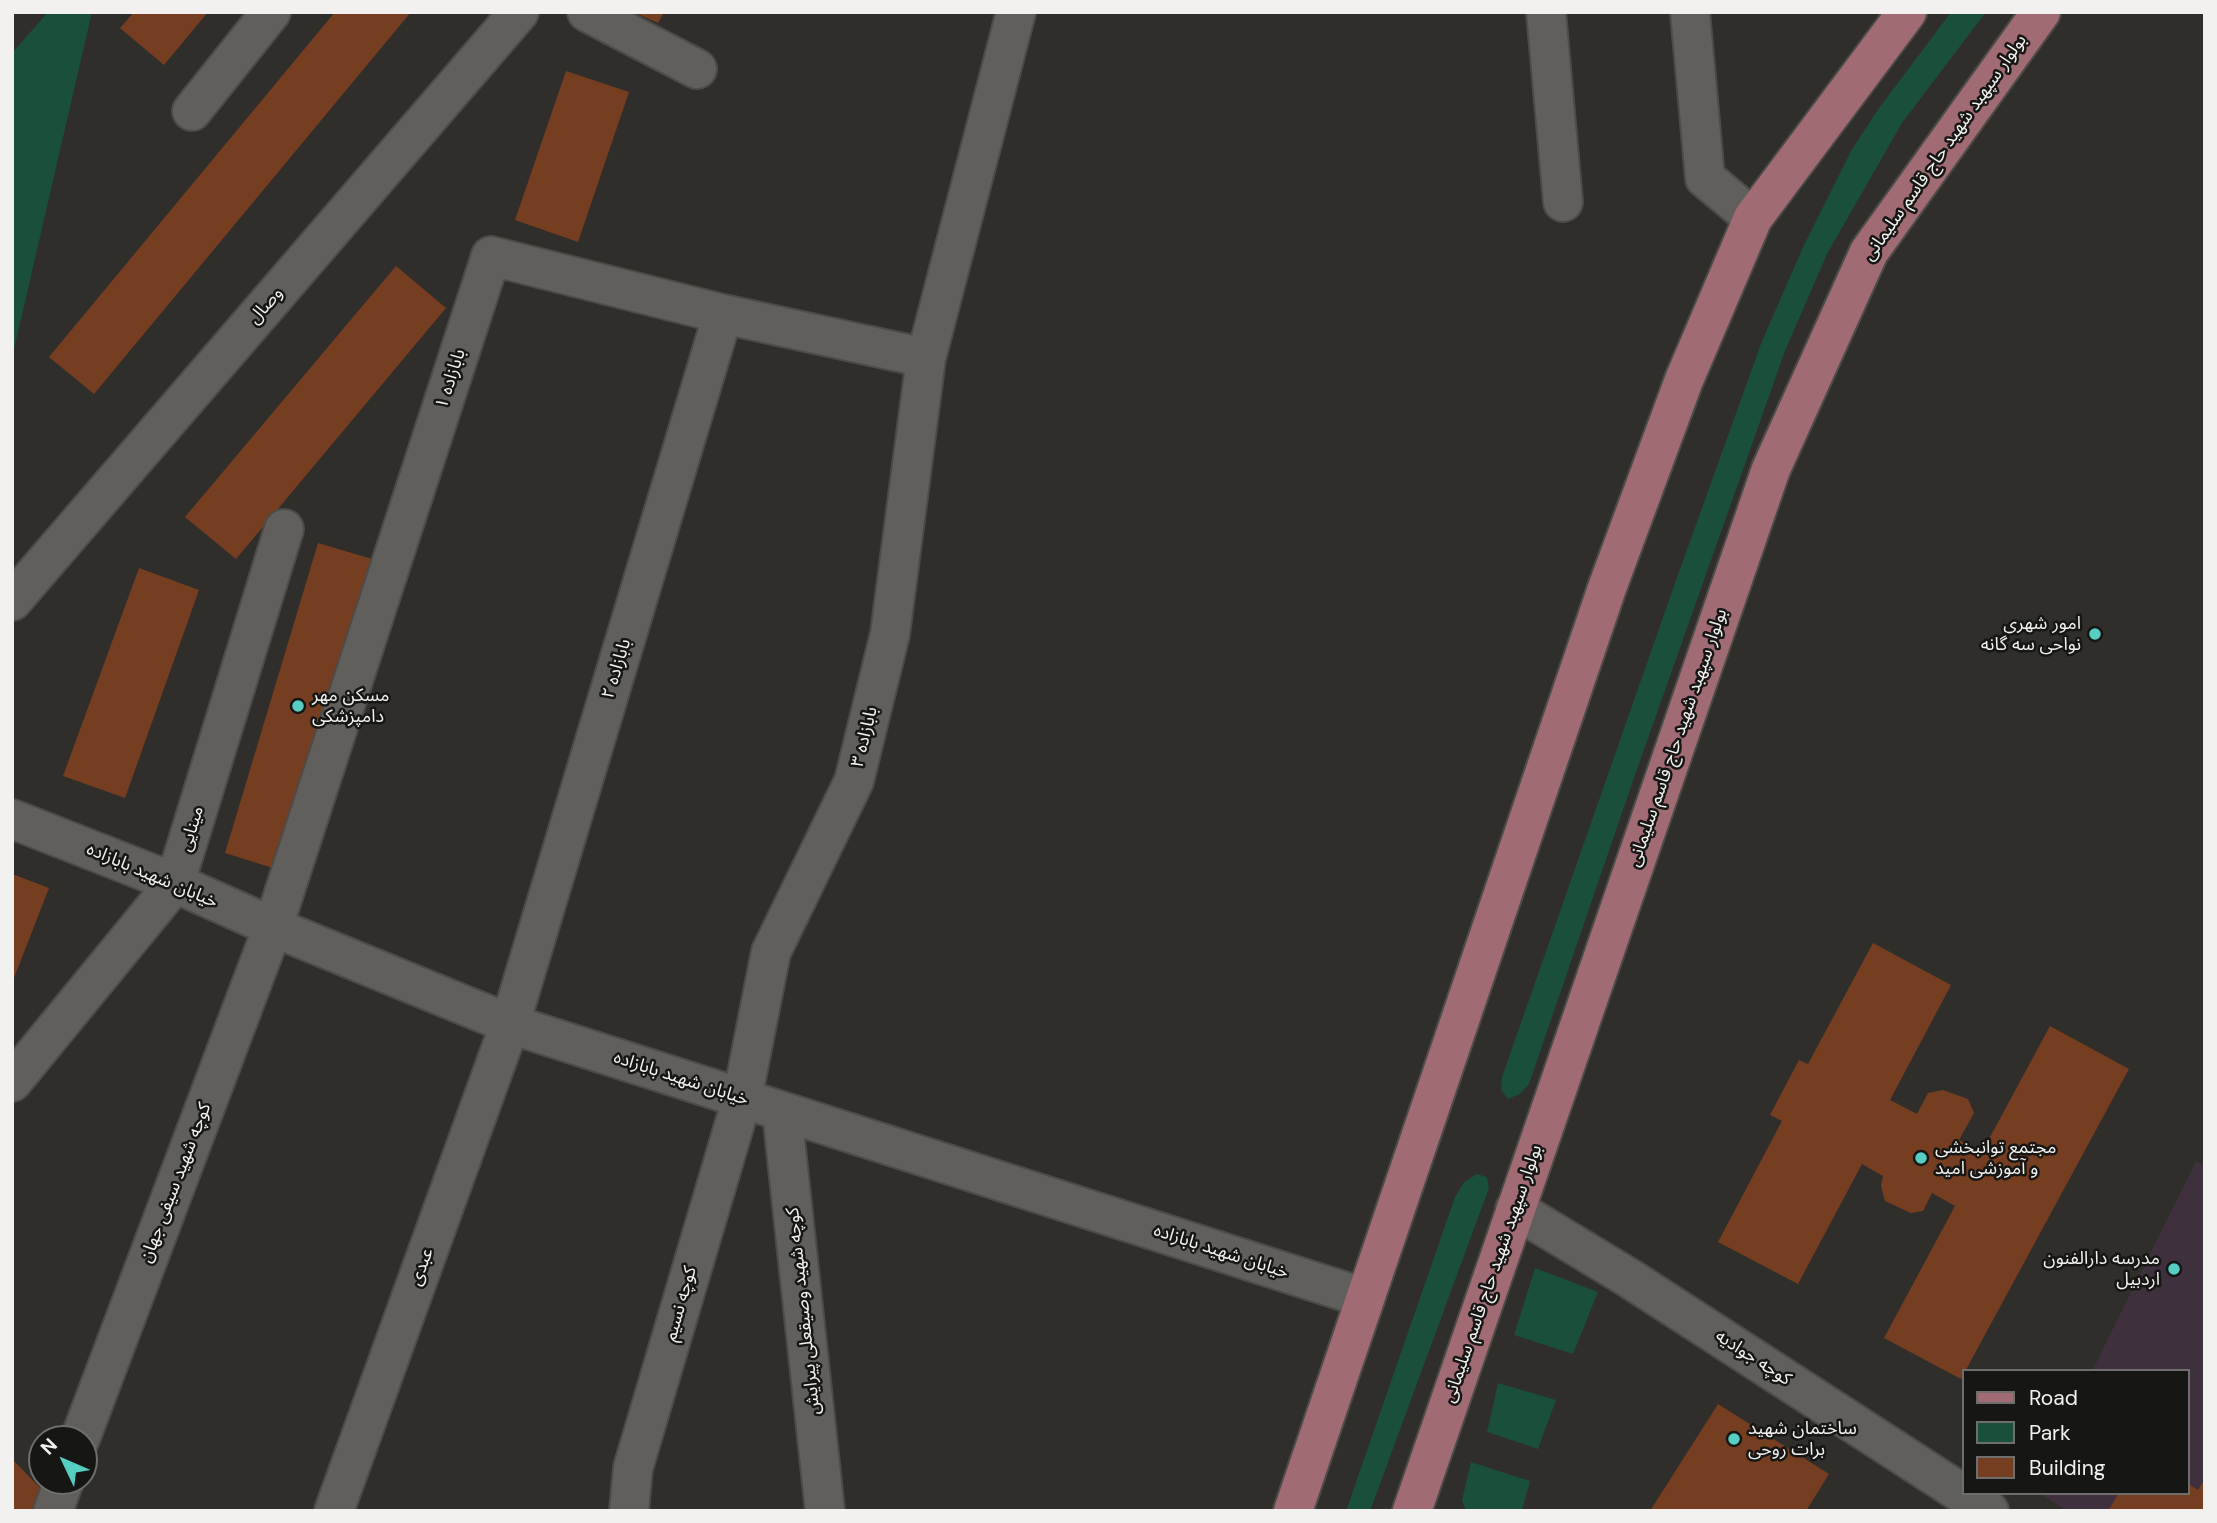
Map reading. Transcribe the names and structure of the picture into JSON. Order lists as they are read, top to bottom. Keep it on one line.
{"streets":{"main road":["بولوار سپهبد شهید حاج قاسم سلیمانی"],"street":["وصال","بابازاده ۱","بابازاده ۲","بابازاده ۳","مینایی","خیابان شهید بابازاده","کوچه شهید سیفی جهان","عبدی","کوچه نسیم","کوچه شهید وصیقعلی پیرایش","کوچه جوادیه"]},"crossings":[["بولوار سپهبد شهید حاج قاسم سلیمانی","کوچه جوادیه"],["بابازاده ۱","بابازاده ۲"],["بابازاده ۱","بابازاده ۳"],["بابازاده ۱","خیابان شهید بابازاده"],["بابازاده ۱","کوچه شهید سیفی جهان"],["بابازاده ۲","خیابان شهید بابازاده"],["بابازاده ۲","عبدی"],["بابازاده ۳","خیابان شهید بابازاده"],["بابازاده ۳","کوچه نسیم"],["مینایی","خیابان شهید بابازاده"],["خیابان شهید بابازاده","کوچه شهید سیفی جهان"],["خیابان شهید بابازاده","عبدی"],["خیابان شهید بابازاده","کوچه نسیم"],["خیابان شهید بابازاده","کوچه شهید وصیقعلی پیرایش"]],"places":["امور شهری نواحی سه گانه","مسکن مهر دامپزشکی","مجتمع توانبخشی و آموزشی امید","مدرسه دارالفنون اردبیل","ساختمان شهید برات روحی"],"legend":["Road","Park","Building"],"north":"top left"}
